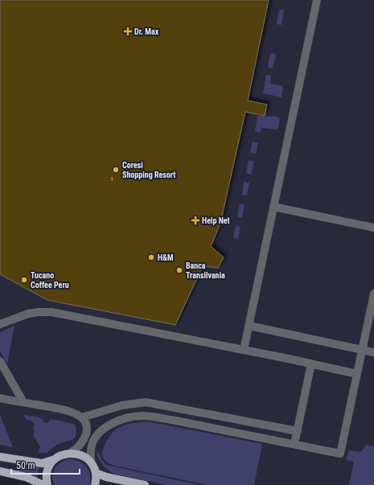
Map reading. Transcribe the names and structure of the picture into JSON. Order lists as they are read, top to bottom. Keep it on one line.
{"places":{"health":["Dr. Max","Help Net"],"other":["Coresi Shopping Resort","H&M","Banca Transilvania","Tucano Coffee Peru"]},"house_numbers":["1"],"scale_bar":"50 m"}
